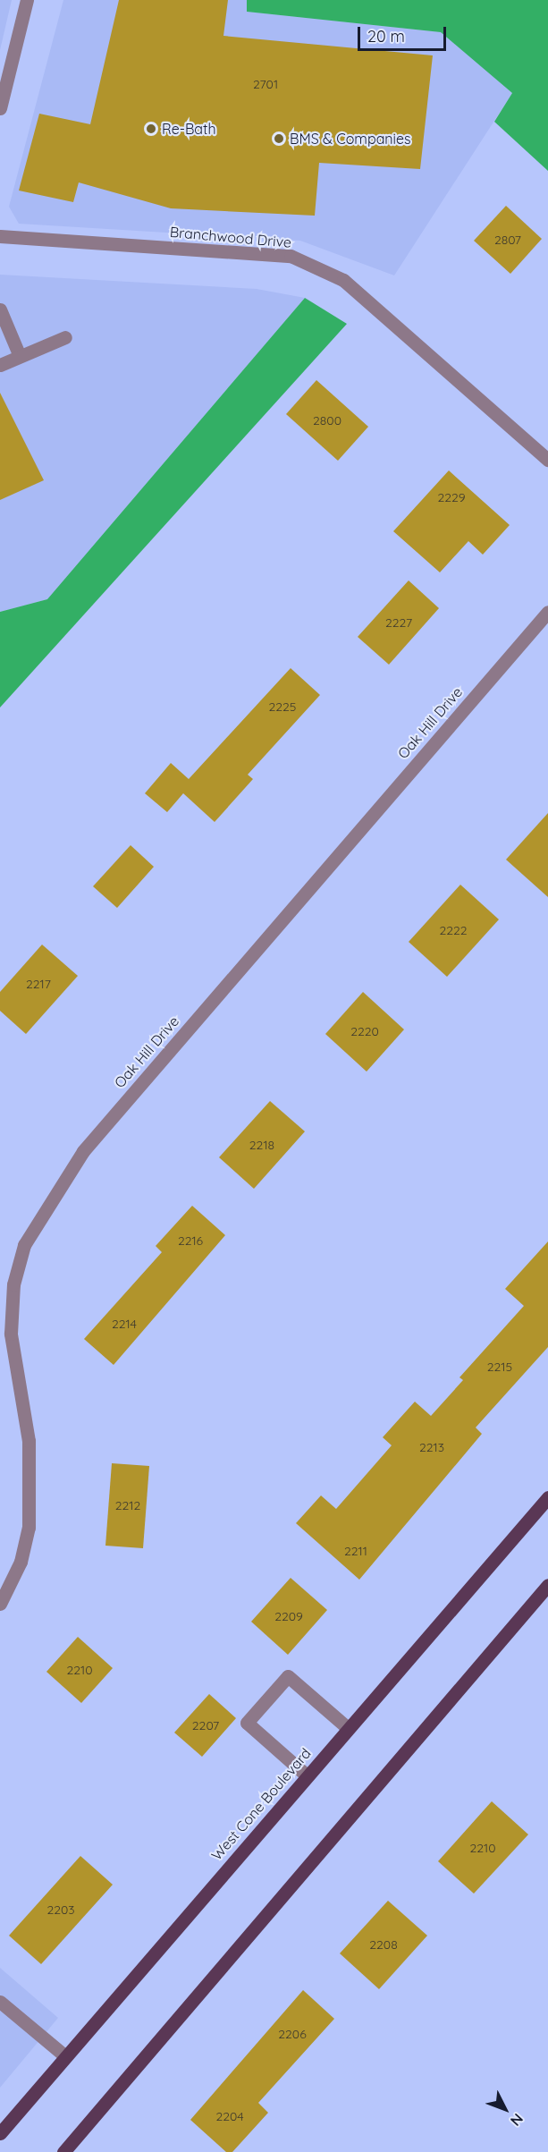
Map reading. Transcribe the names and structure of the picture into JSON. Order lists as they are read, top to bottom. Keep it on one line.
{"streets":{"main road":["West Cone Boulevard"],"street":["Branchwood Drive","Oak Hill Drive"]},"places":["Re-Bath","BMS & Companies"],"house_numbers":["2701","2807","2800","2229","2227","2225","2222","2217","2220","2218","2216","2214","2215","2213","2212","2211","2209","2210","2207","2210","2203","2208","2206","2204"],"scale_bar":"20 m","north":"bottom right"}
